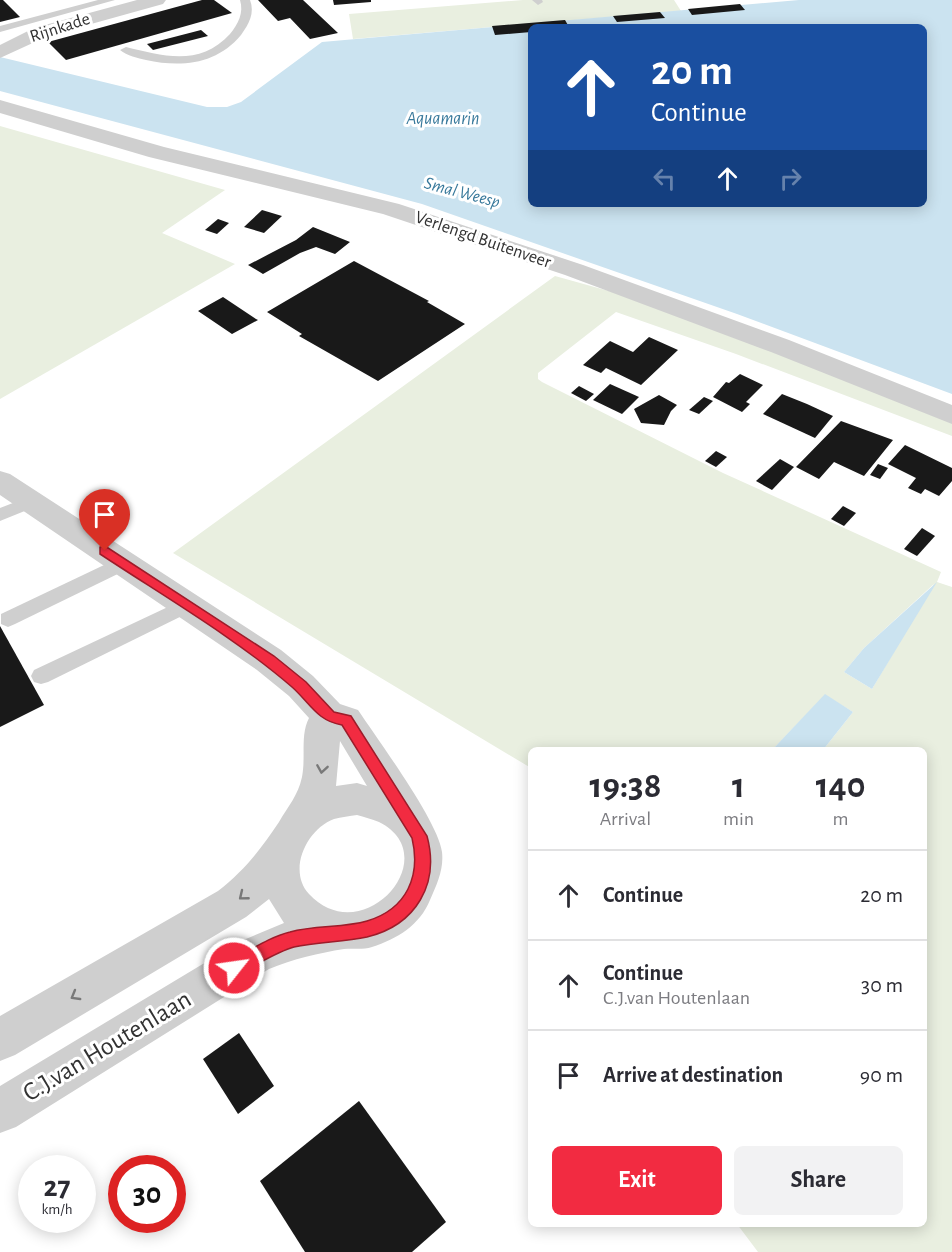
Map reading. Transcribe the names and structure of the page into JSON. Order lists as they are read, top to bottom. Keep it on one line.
{"streets":{"street":["Rijnkade","Verlengd Buitenveer","C.J.van Houtenlaan"]},"water":["Aquamarin","Smal Weesp"],"page":{"turn":["20 m","Continue"],"eta":["19:38","Arrival","1","min","140","m"],"list":[{"name":"Continue","value":"20 m"},{"name":"Continue","note":"C.J.van Houtenlaan","value":"30 m"},{"name":"Arrive at destination","value":"90 m"}],"buttons":["Exit","Share"],"speed":"27 km/h","limit":"30"}}
